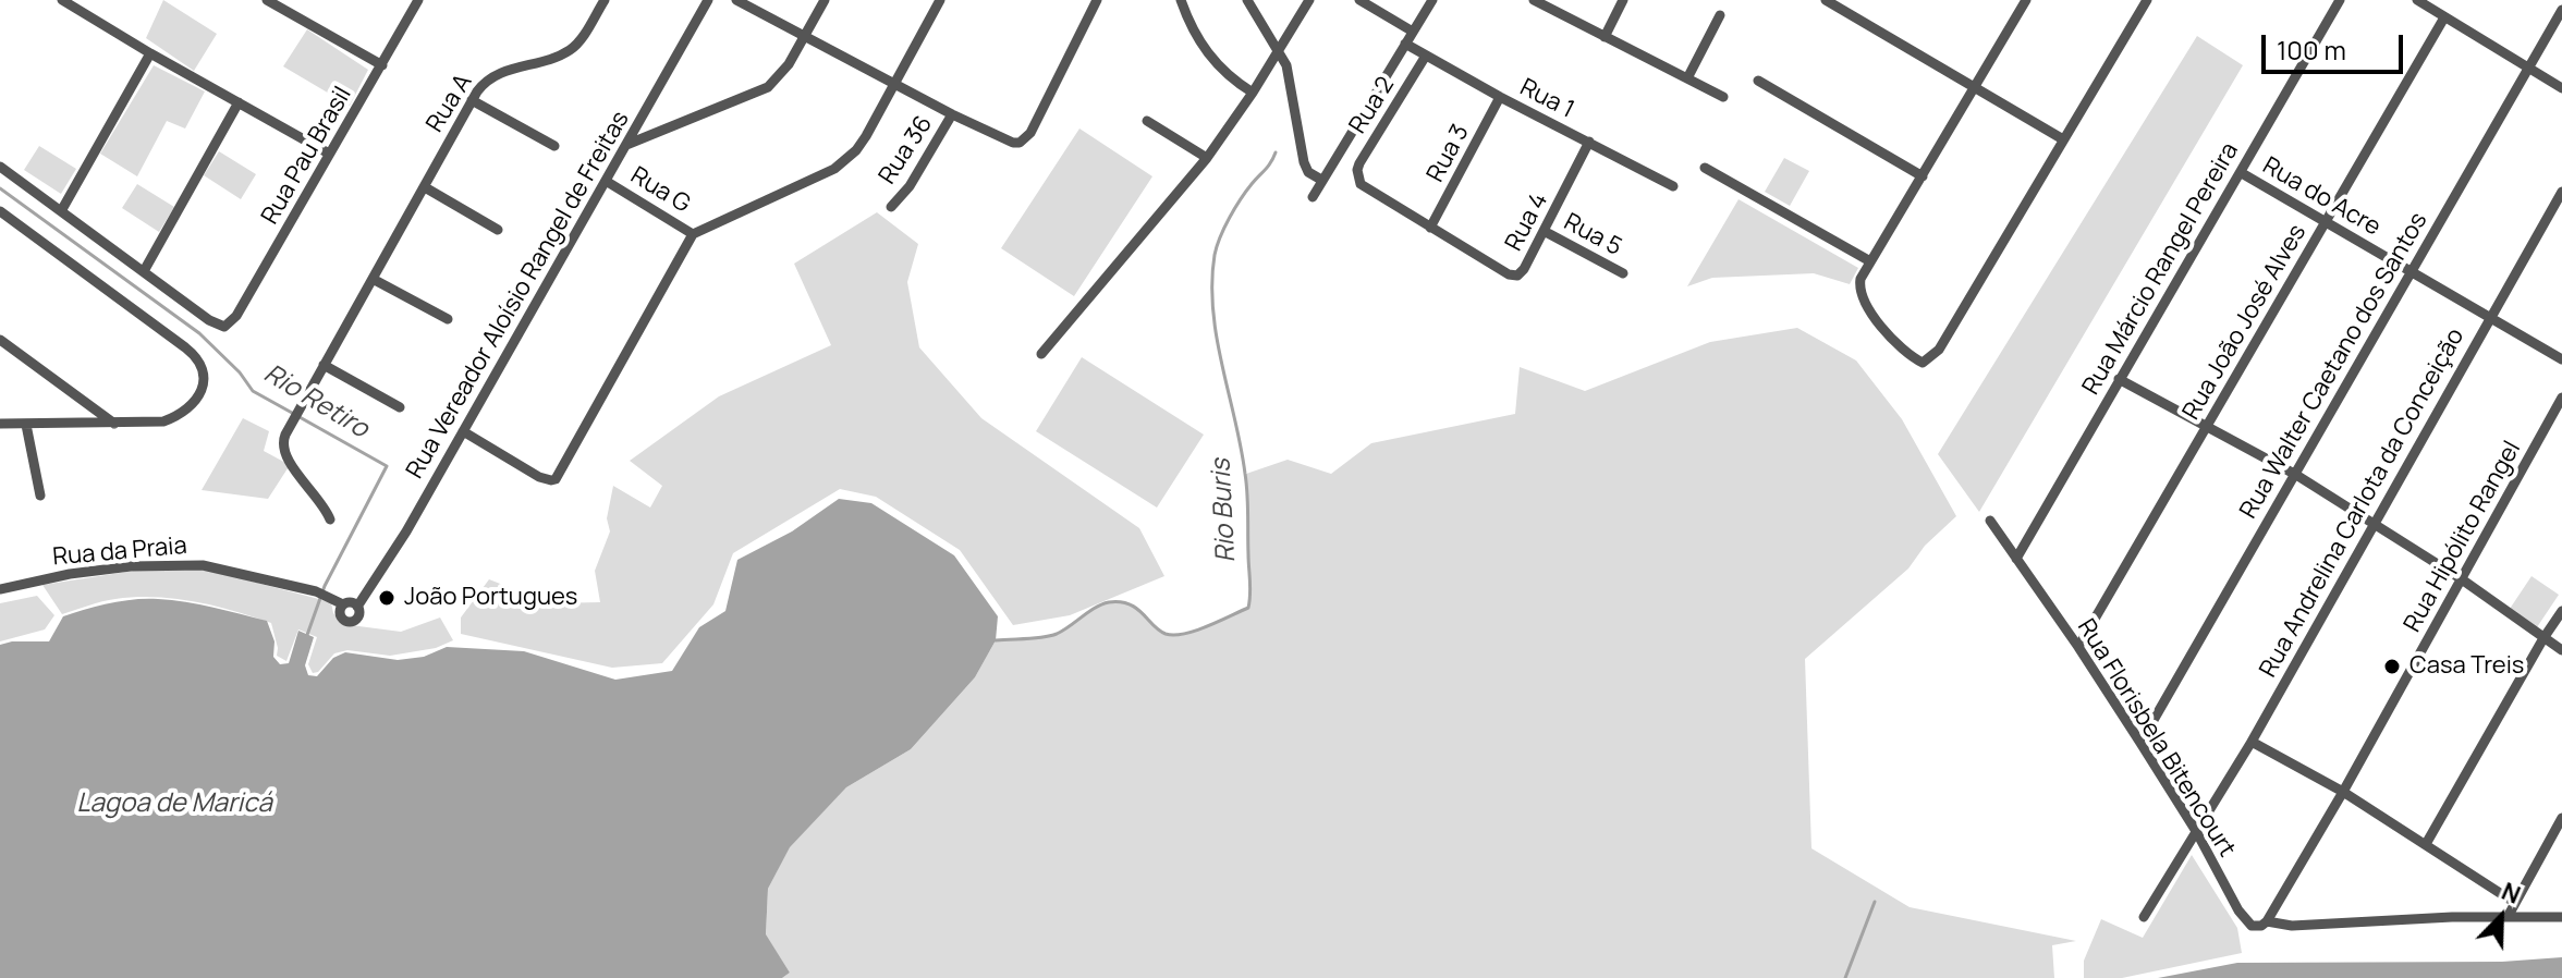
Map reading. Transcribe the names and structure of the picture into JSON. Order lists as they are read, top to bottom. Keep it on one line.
{"streets":{"street":["Rua 1","Rua A","Rua 2","Rua 36","Rua 3","Rua Pau Brasil","Rua G","Rua do Acre","Rua 4","Rua 5","Rua Márcio Rangel Pereira","Rua Vereador Aloísio Rangel de Freitas","Rua João José Alves","Rua Walter Caetano dos Santos","Rua Andrelina Carlota da Conceição","Rua Hipólito Rangel","Rua da Praia","Rua Florisbela Bitencourt"]},"crossings":[["Rua 1","Rua 2"],["Rua 1","Rua 3"],["Rua 1","Rua 4"],["Rua 2","Rua 3"],["Rua 2","Rua 4"],["Rua 3","Rua 4"],["Rua G","Rua Vereador Aloísio Rangel de Freitas"],["Rua do Acre","Rua Márcio Rangel Pereira"],["Rua do Acre","Rua João José Alves"],["Rua do Acre","Rua Walter Caetano dos Santos"],["Rua do Acre","Rua Andrelina Carlota da Conceição"],["Rua 4","Rua 5"],["Rua Márcio Rangel Pereira","Rua Florisbela Bitencourt"],["Rua Vereador Aloísio Rangel de Freitas","Rua da Praia"],["Rua João José Alves","Rua Florisbela Bitencourt"],["Rua Walter Caetano dos Santos","Rua Florisbela Bitencourt"],["Rua Andrelina Carlota da Conceição","Rua Florisbela Bitencourt"],["Rua Hipólito Rangel","Rua Florisbela Bitencourt"]],"water":["Rio Retiro","Rio Buris","Lagoa de Maricá"],"places":["João Portugues","Casa Treis"],"scale_bar":"100 m","north":"top right"}
